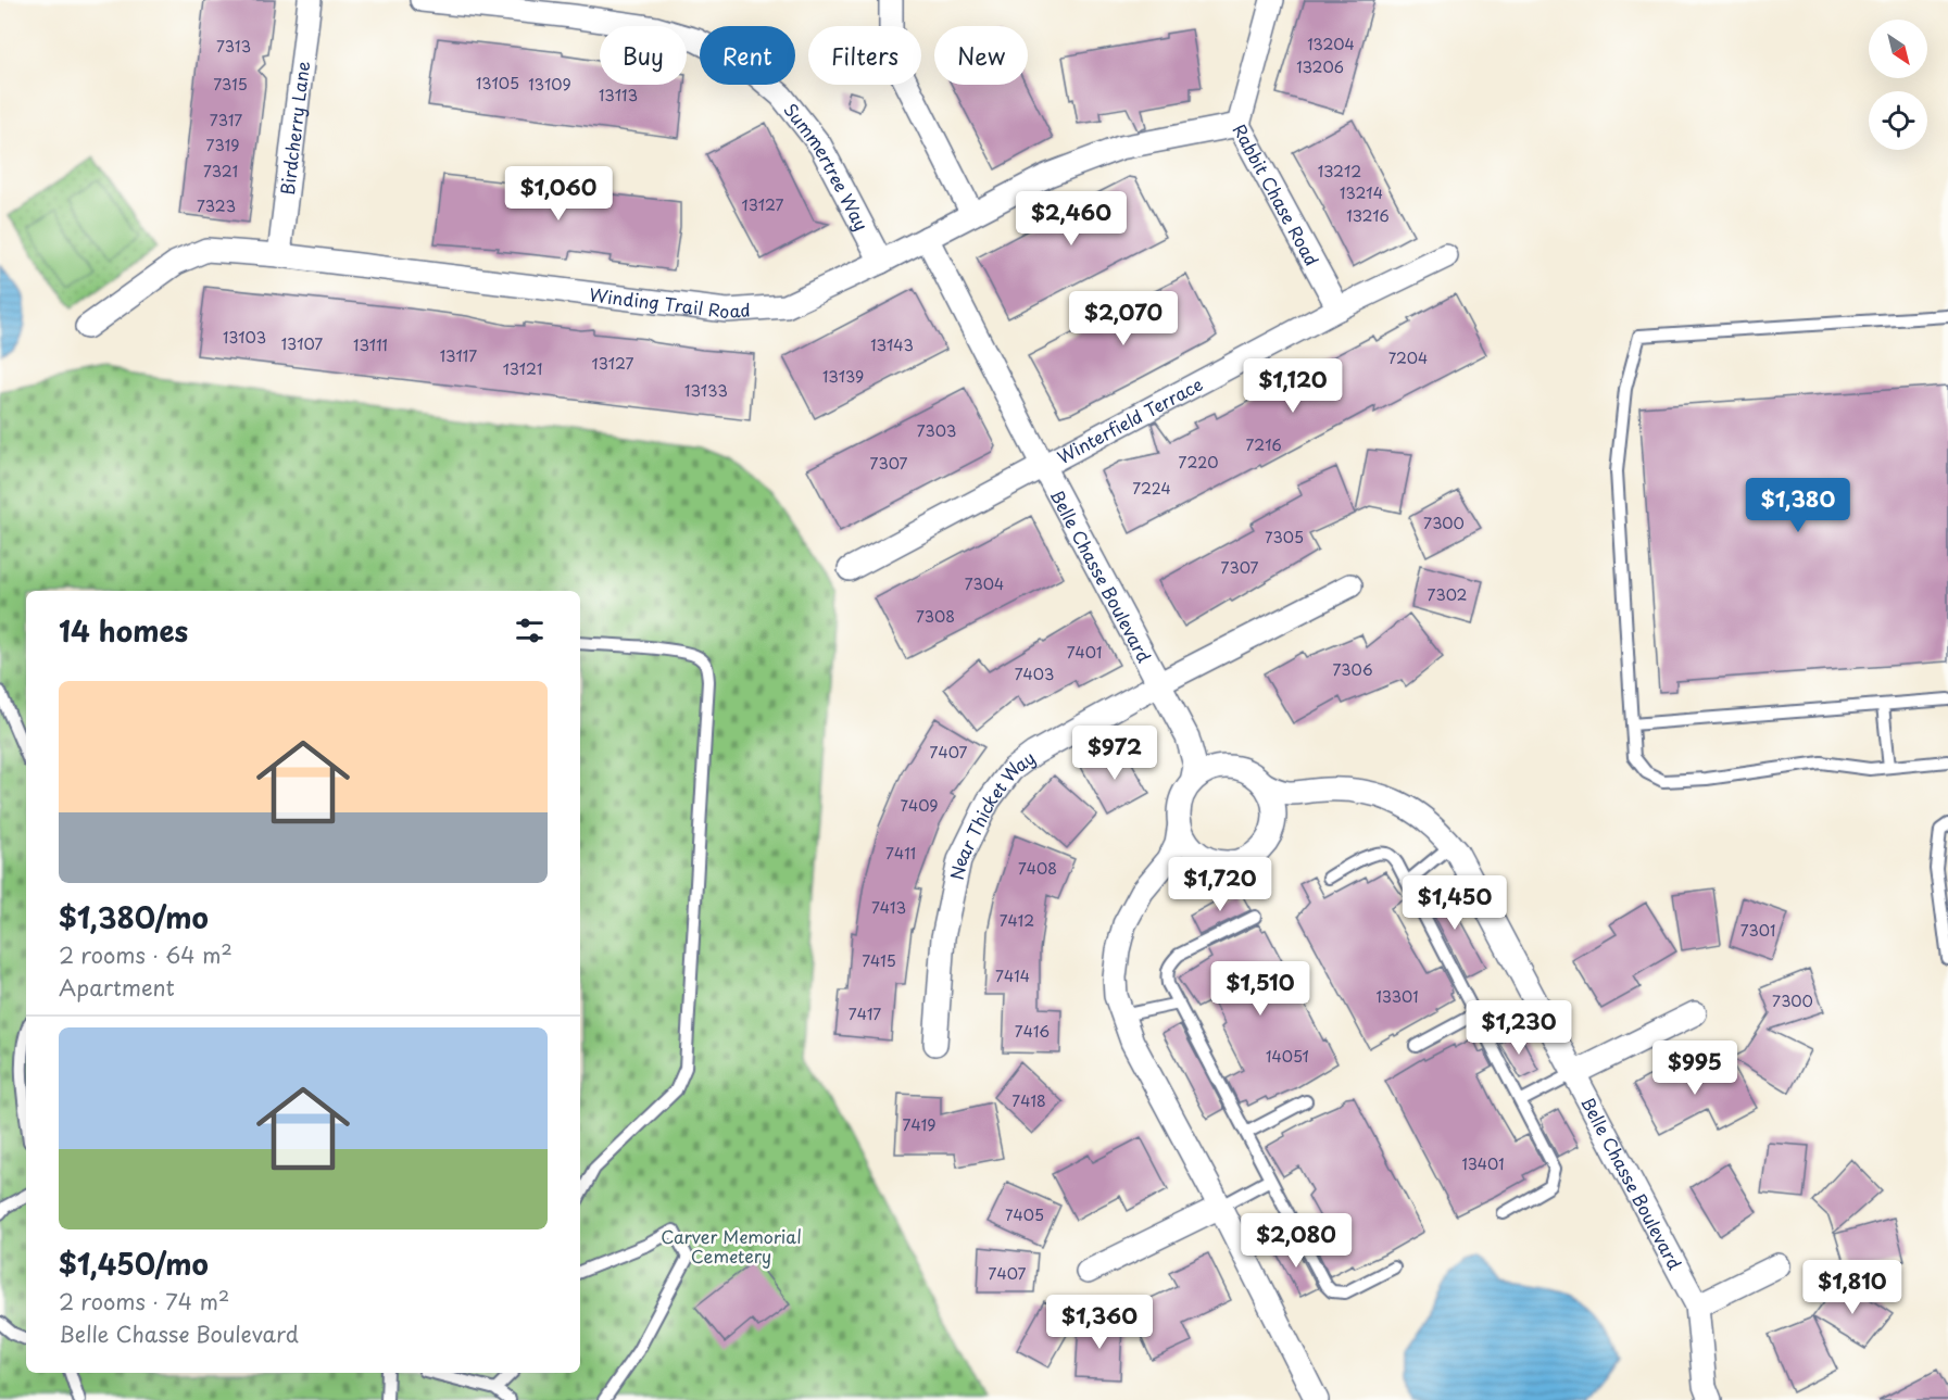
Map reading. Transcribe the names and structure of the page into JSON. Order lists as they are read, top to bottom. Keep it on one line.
{"streets":{"street":["Birdcherry Lane","Summertree Way","Rabbit Chase Road","Winding Trail Road","Winterfield Terrace","Belle Chasse Boulevard","Near Thicket Way"]},"crossings":[["Birdcherry Lane","Winding Trail Road"],["Summertree Way","Winding Trail Road"],["Rabbit Chase Road","Winding Trail Road"],["Rabbit Chase Road","Winterfield Terrace"],["Winding Trail Road","Belle Chasse Boulevard"],["Winterfield Terrace","Belle Chasse Boulevard"],["Belle Chasse Boulevard","Near Thicket Way"]],"parks":["Carver Memorial Cemetery"],"house_numbers":["13204","7313","13206","13105","7315","13109","13113","7317","7319","7321","13212","13214","13127","7323","13216","13103","13107","13111","13143","13117","7204","13127","13121","13139","13133","7303","7216","7220","7307","7224","7300","7305","7307","7304","7302","7308","7401","7306","7403","7407","7409","7411","7408","7413","7412","7301","7415","7414","13301","7300","7417","7416","14051","7418","7419","13401","7405","7407"],"north":"bottom right","page":{"chip":["Buy","Rent","Filters","New"],"price":["$1,060","$2,460","$2,070","$1,120","$1,380","$972","$1,720","$1,450","$1,510","$1,230","$995","$2,080","$1,810","$1,360"],"heading":"14 homes","list":[{"name":"$1,380/mo","note":"2 rooms · 64 m² · Apartment"},{"name":"$1,450/mo","note":"2 rooms · 74 m² · Belle Chasse Boulevard"}]}}
